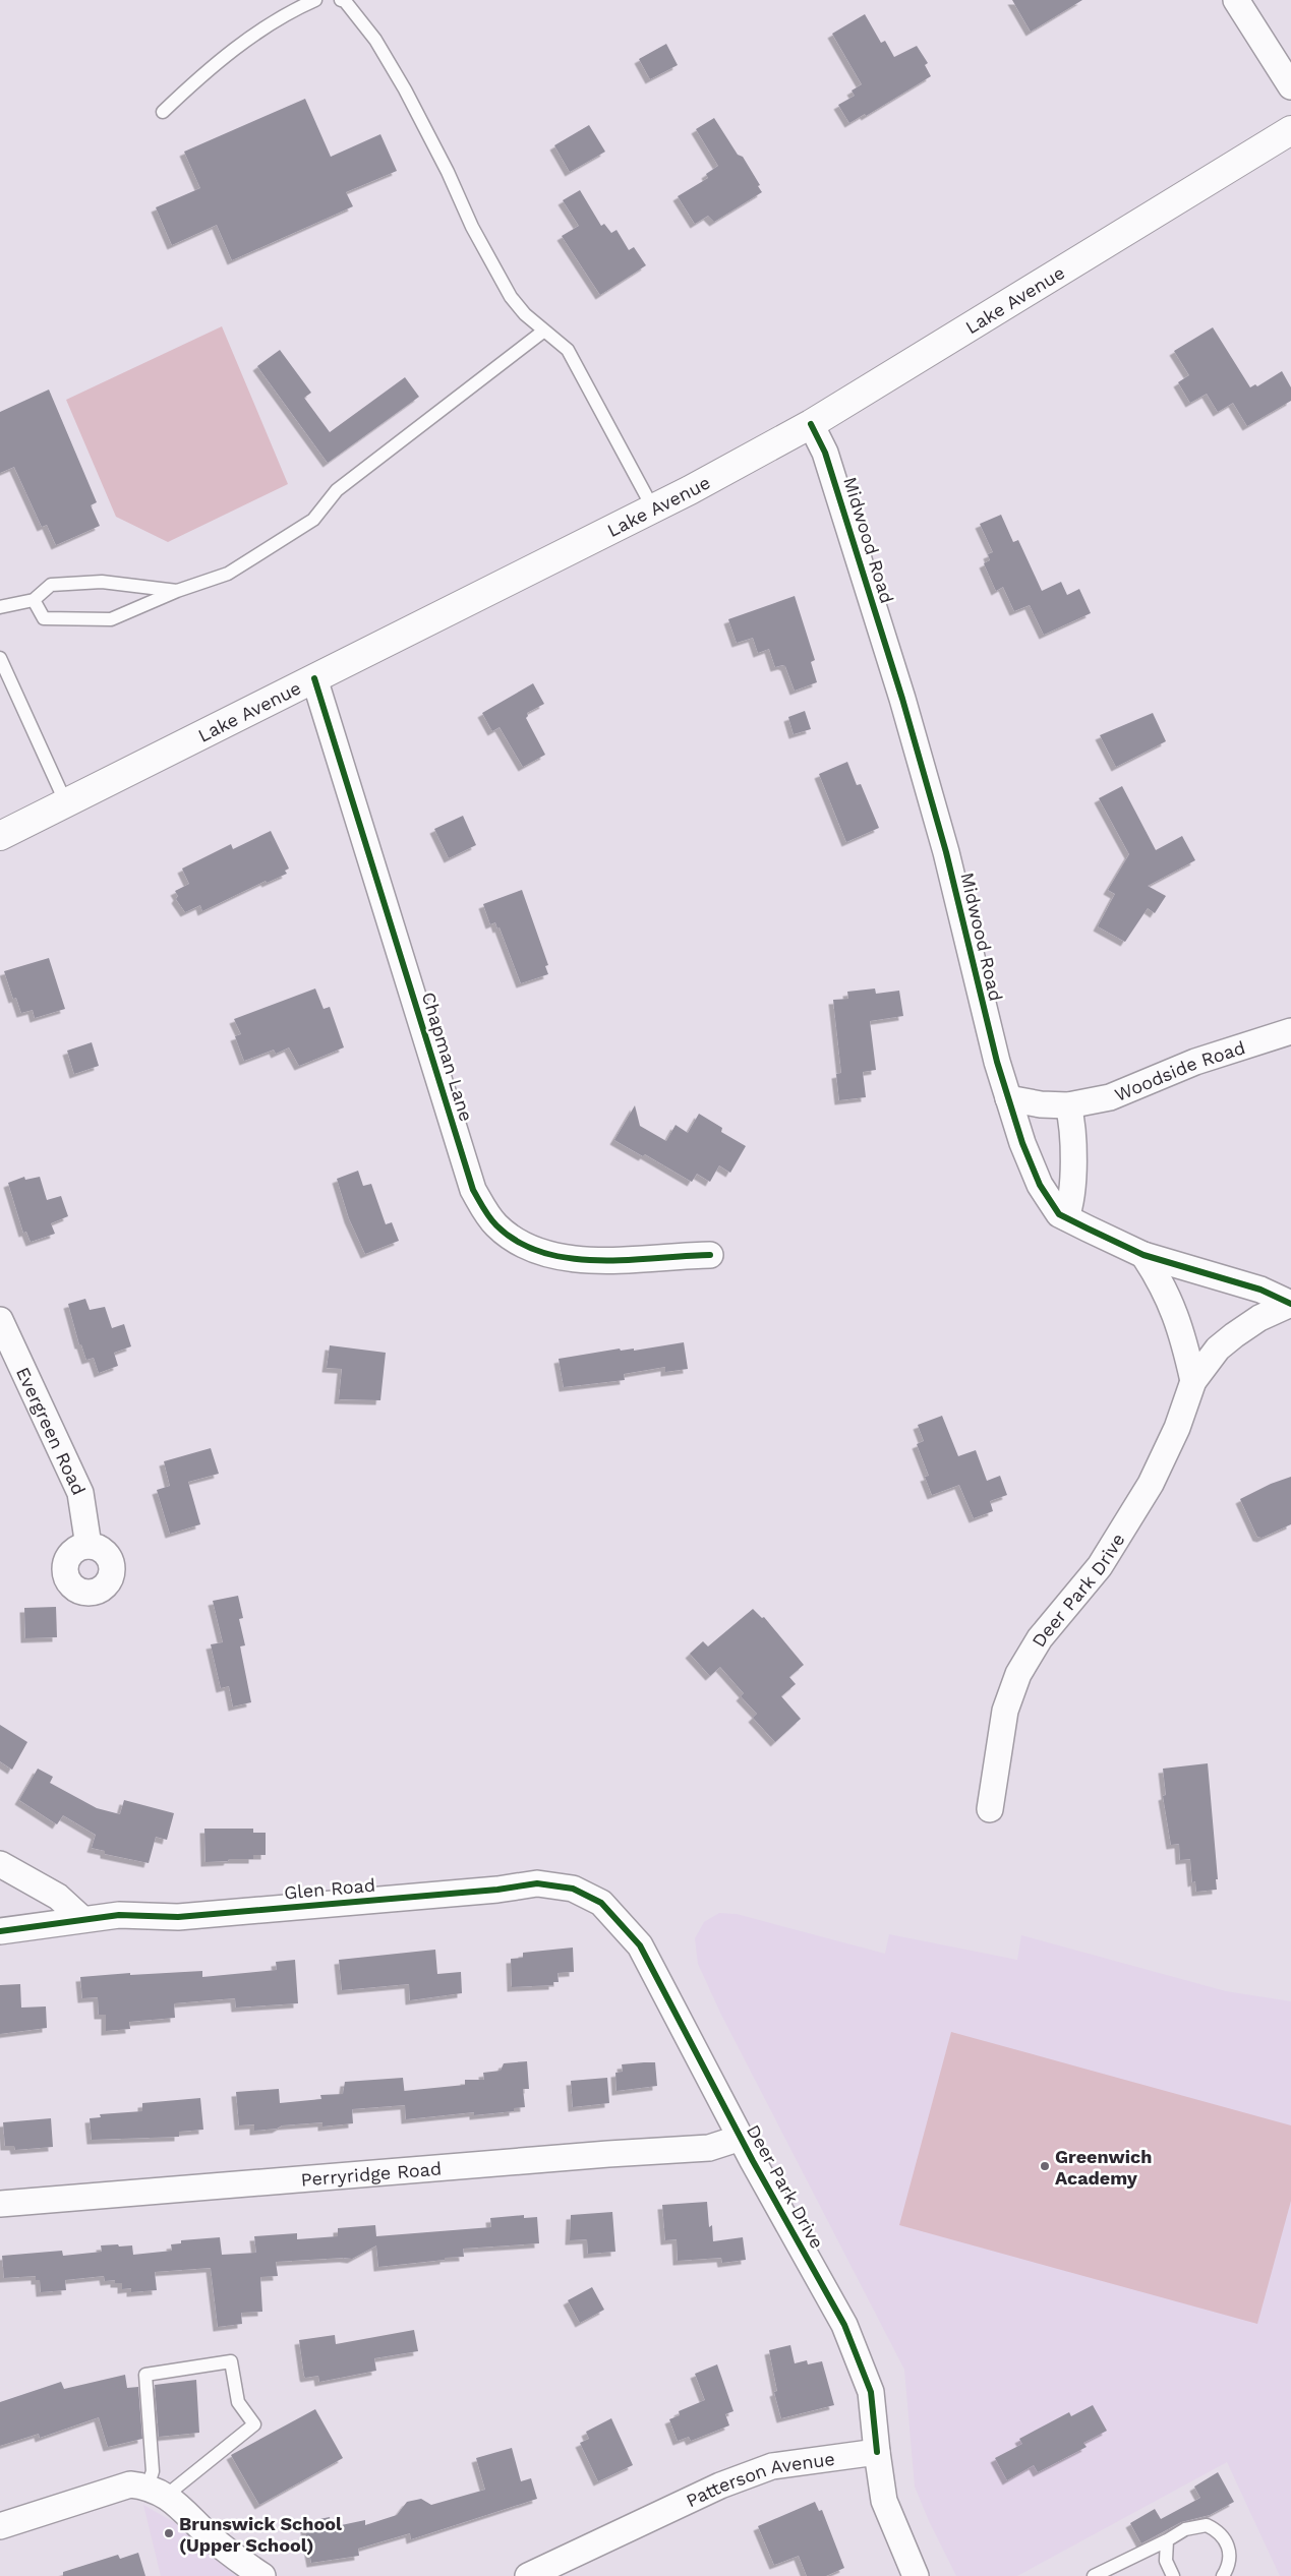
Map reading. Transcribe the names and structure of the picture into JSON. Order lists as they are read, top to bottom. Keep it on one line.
{"streets":{"main road":["Lake Avenue"],"street":["Midwood Road","Chapman Lane","Woodside Road","Evergreen Road","Deer Park Drive","Glen Road","Perryridge Road","Patterson Avenue"]},"crossings":[["Lake Avenue","Midwood Road"],["Lake Avenue","Chapman Lane"],["Midwood Road","Woodside Road"],["Midwood Road","Deer Park Drive"],["Deer Park Drive","Glen Road"],["Deer Park Drive","Perryridge Road"],["Deer Park Drive","Patterson Avenue"]],"places":["Greenwich Academy","Brunswick School (Upper School)"]}
